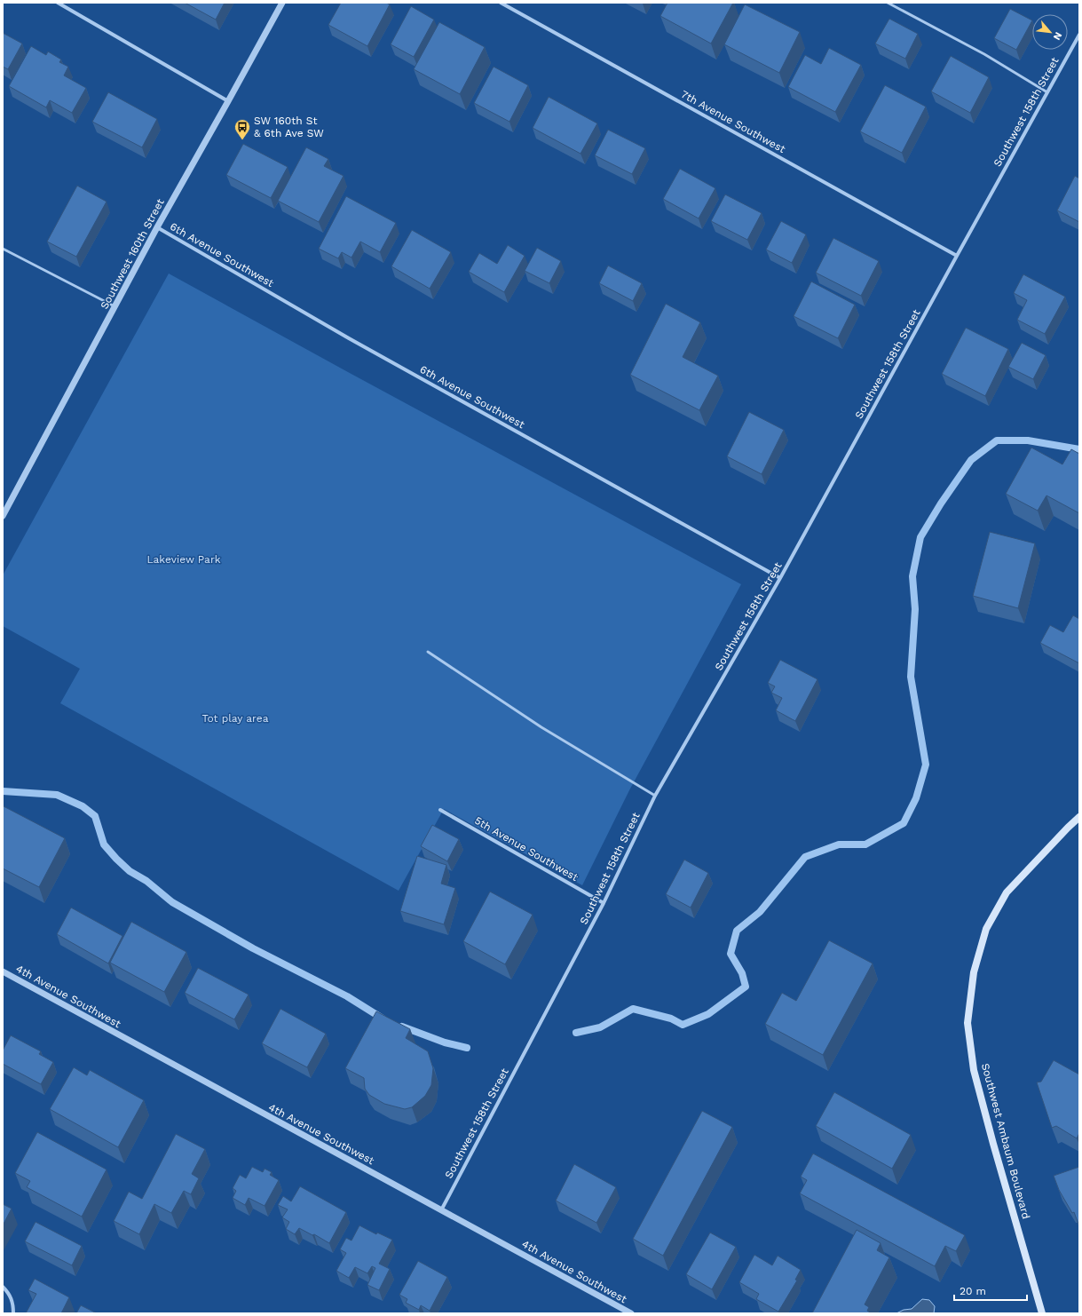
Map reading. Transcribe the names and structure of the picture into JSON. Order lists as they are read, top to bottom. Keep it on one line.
{"streets":{"main road":["Southwest Ambaum Boulevard"],"street":["Southwest 158th Street","7th Avenue Southwest","Southwest 160th Street","6th Avenue Southwest","5th Avenue Southwest","4th Avenue Southwest"]},"crossings":[["Southwest 158th Street","7th Avenue Southwest"],["Southwest 158th Street","6th Avenue Southwest"],["Southwest 158th Street","5th Avenue Southwest"],["Southwest 158th Street","4th Avenue Southwest"],["Southwest 160th Street","6th Avenue Southwest"]],"parks":["Lakeview Park","Tot play area"],"places":{"bus stop":["SW 160th St & 6th Ave SW"]},"scale_bar":"20 m","north":"bottom right"}
